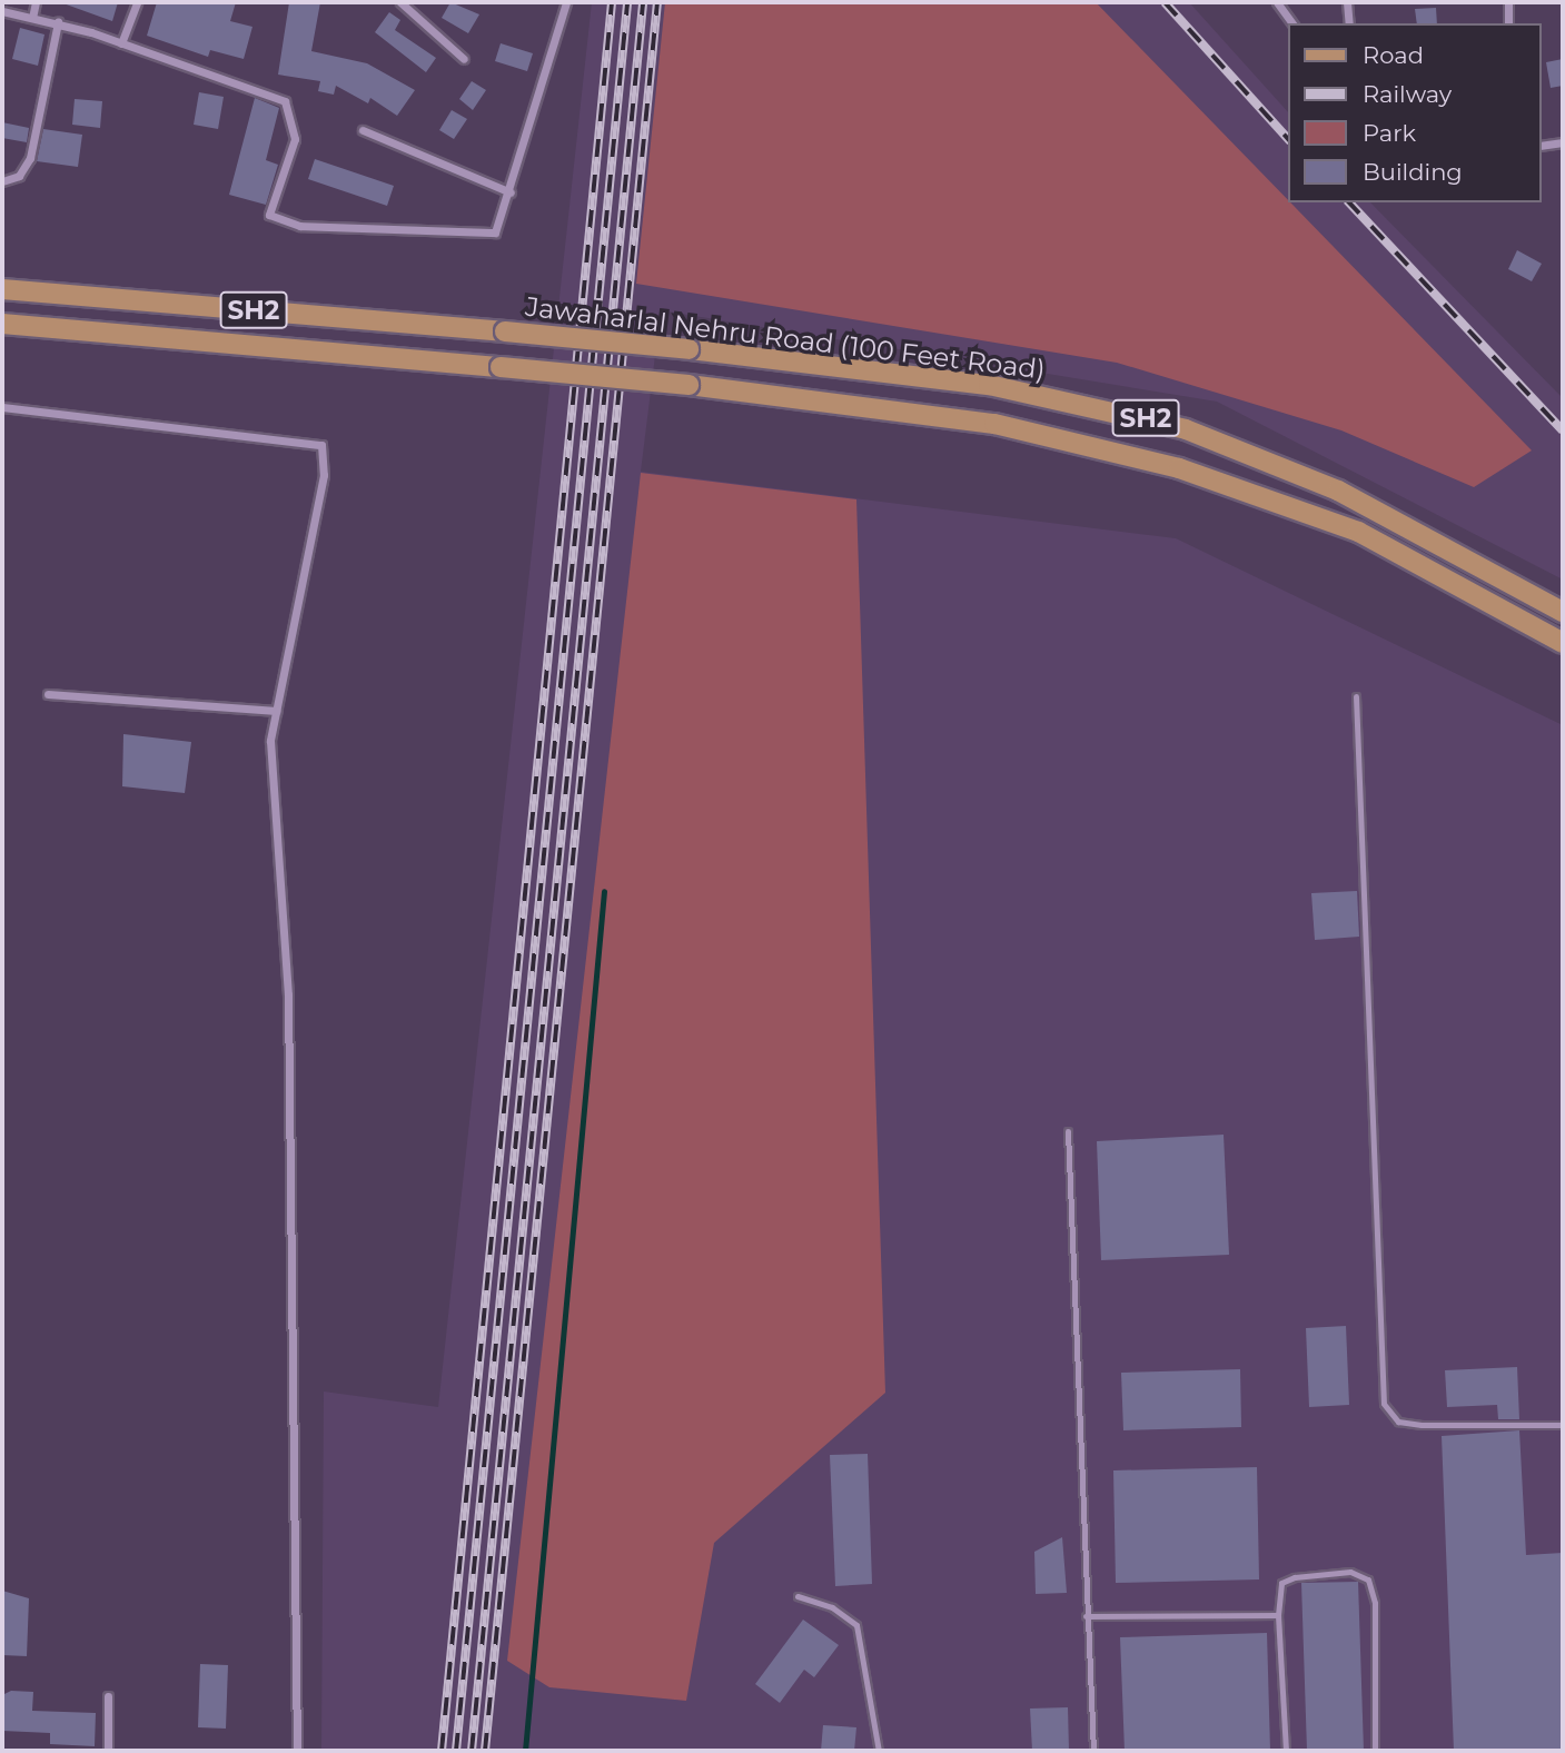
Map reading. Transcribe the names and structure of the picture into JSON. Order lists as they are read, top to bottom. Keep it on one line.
{"streets":{"main road":["SH2","Jawaharlal Nehru Road (100 Feet Road)"]},"legend":["Road","Railway","Park","Building"]}
